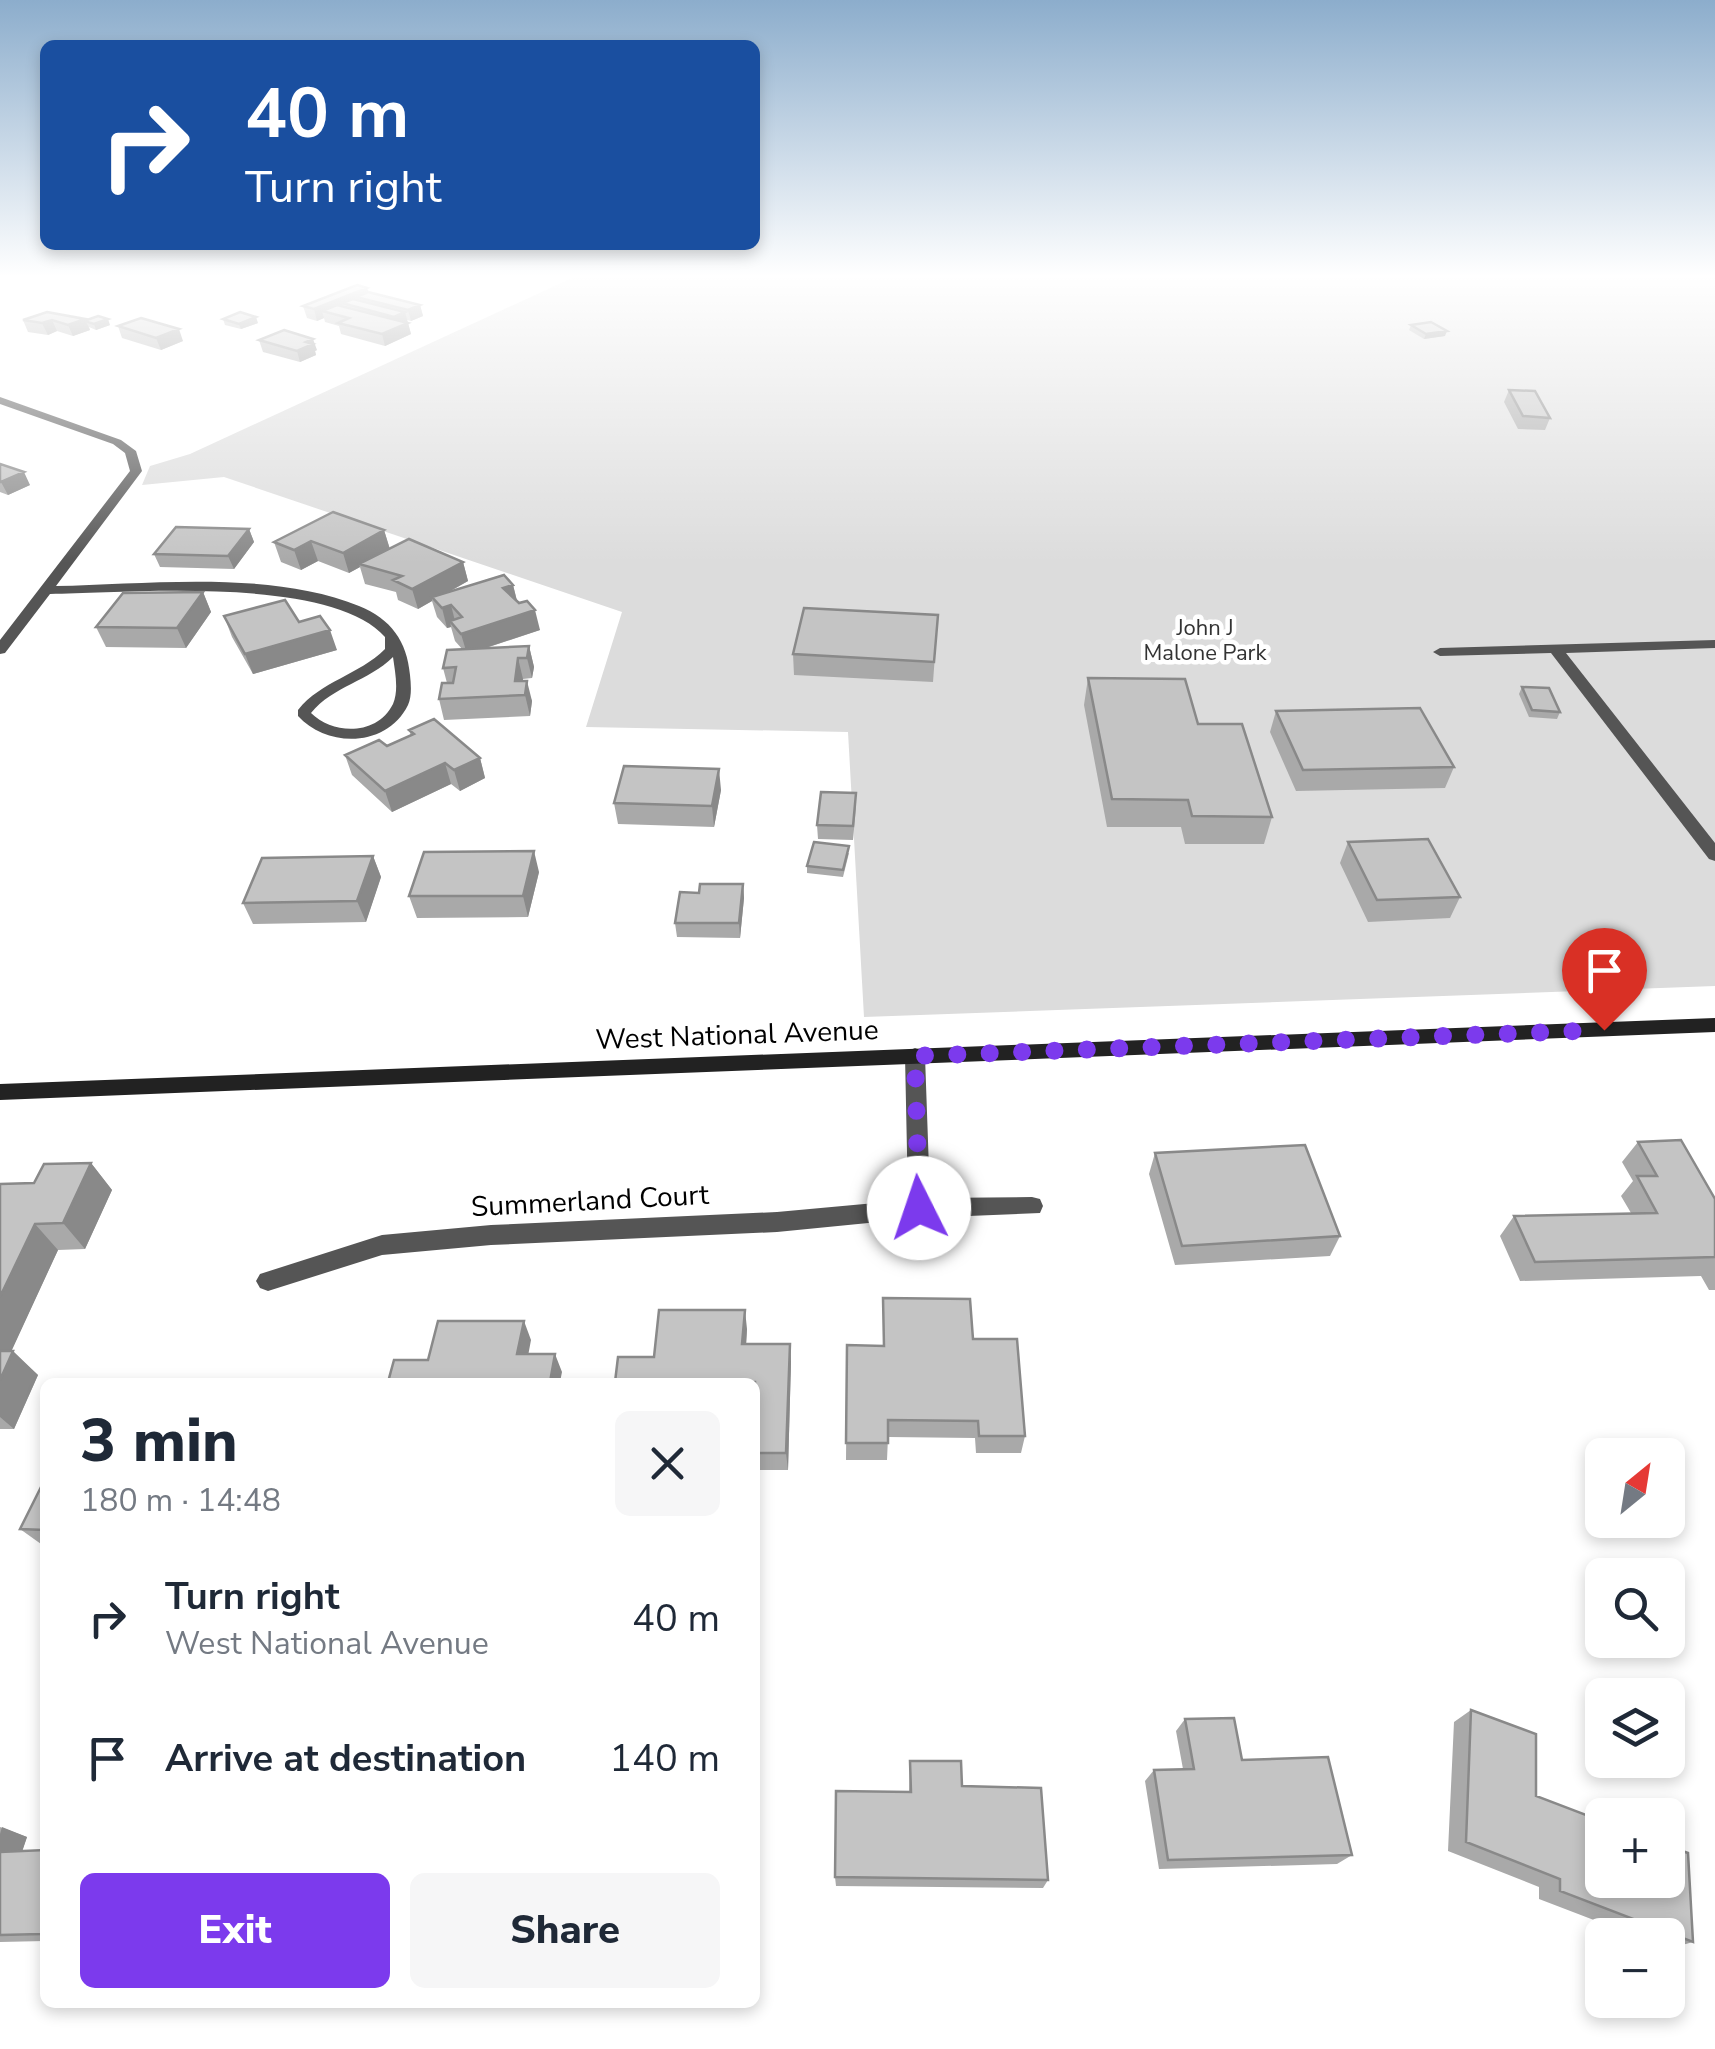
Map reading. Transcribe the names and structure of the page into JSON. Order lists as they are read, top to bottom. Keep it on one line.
{"streets":{"main road":["West National Avenue"],"street":["Summerland Court"]},"parks":["John J Malone Park"],"north":"top right","page":{"turn":["40 m","Turn right"],"heading":["3 min","180 m · 14:48"],"map_buttons":["+","−"],"list":[{"name":"Turn right","note":"West National Avenue","value":"40 m"},{"name":"Arrive at destination","value":"140 m"}],"buttons":["Exit","Share"]}}
